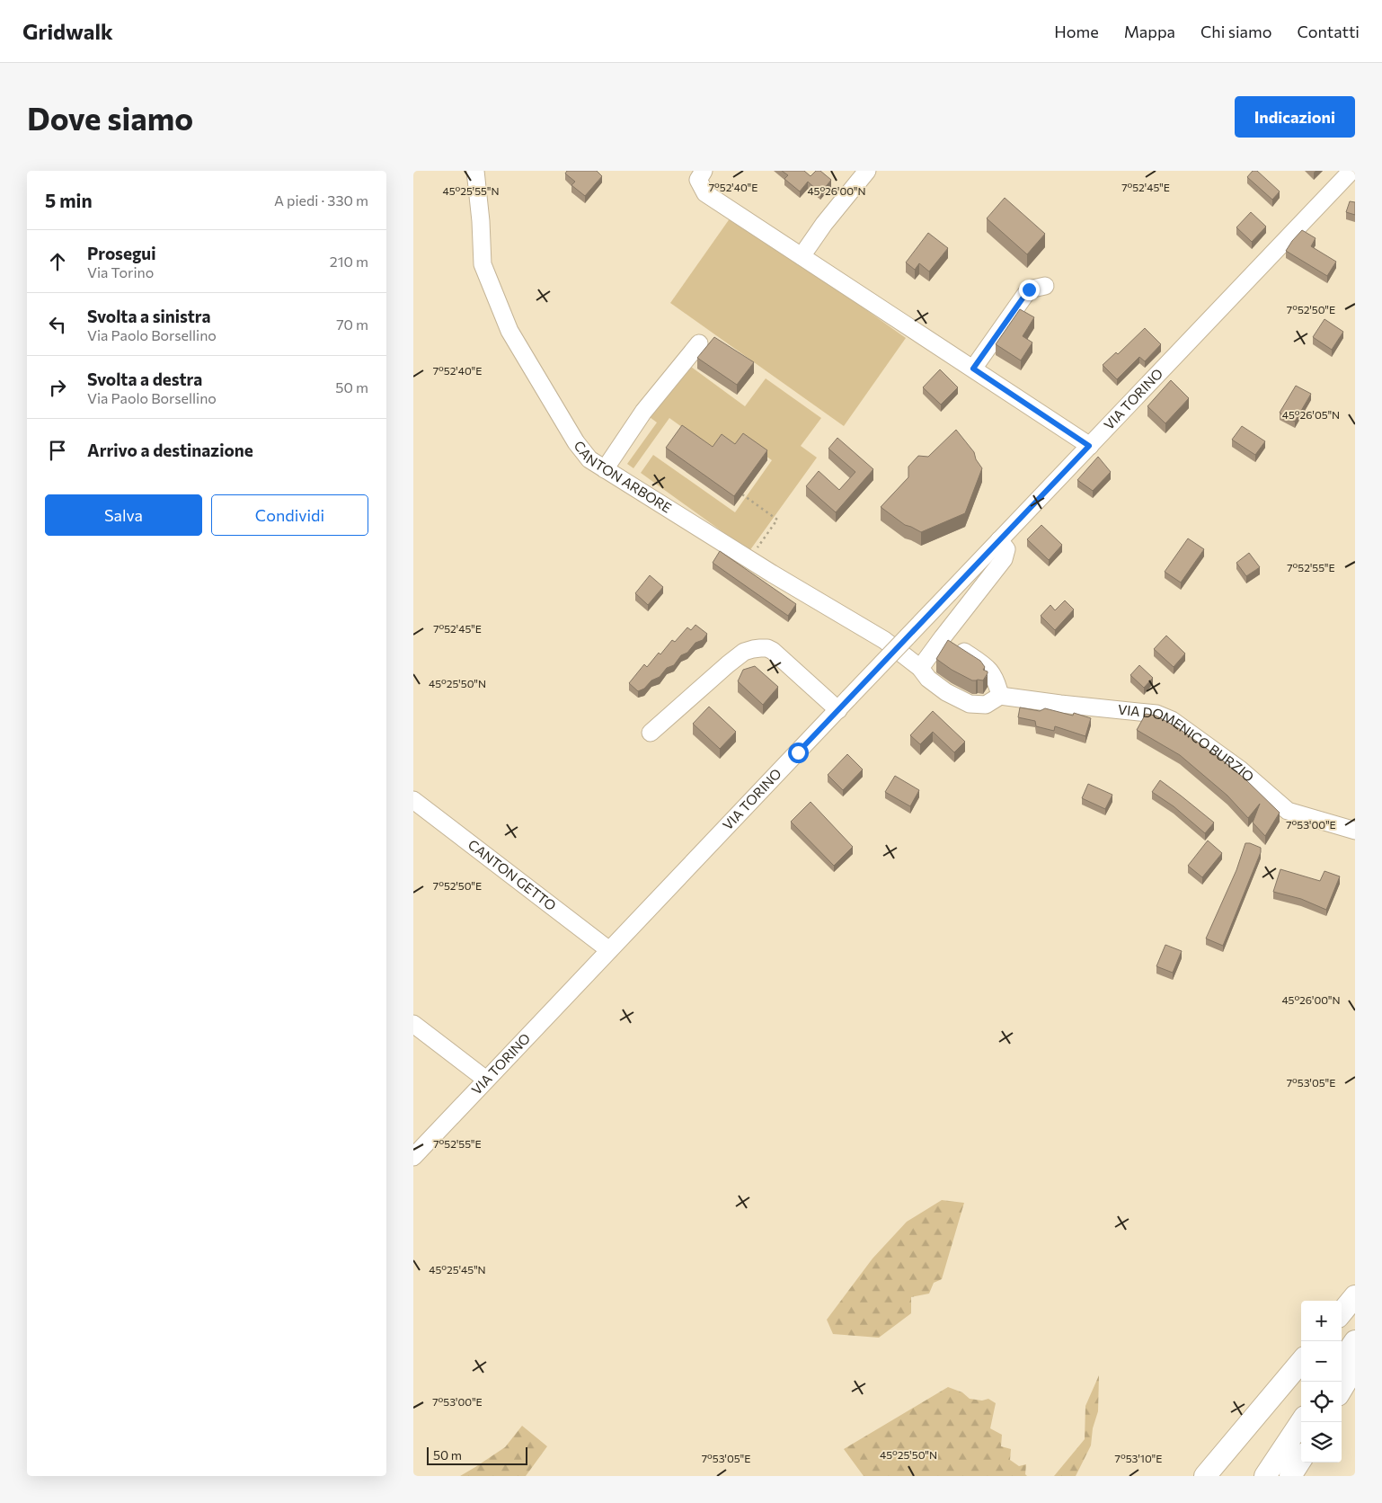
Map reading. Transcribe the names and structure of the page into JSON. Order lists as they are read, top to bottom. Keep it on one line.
{"streets":{"street":["VIA TORINO","CANTON ARBORE","VIA DOMENICO BURZIO","CANTON GETTO"]},"crossings":[["VIA TORINO","CANTON GETTO"],["CANTON ARBORE","VIA DOMENICO BURZIO"]],"scale_bar":"50 m","page":{"header":"Gridwalk","nav":["Home","Mappa","Chi siamo","Contatti"],"buttons":["Indicazioni",["Salva","Condividi"]],"title":"Dove siamo","heading":["5 min","A piedi · 330 m"],"list":[["Prosegui","Via Torino","210 m"],["Svolta a sinistra","Via Paolo Borsellino","70 m"],["Svolta a destra","Via Paolo Borsellino","50 m"],"Arrivo a destinazione"],"map_buttons":["+","−"],"scale":"50 m"},"coordinates":["7°52'40\"E","7°52'45\"E","45°25'55\"N","45°26'00\"N","7°52'50\"E","45°26'05\"N","7°52'55\"E","45°25'50\"N","7°53'00\"E","7°53'05\"E","45°25'45\"N","7°53'10\"E"]}
